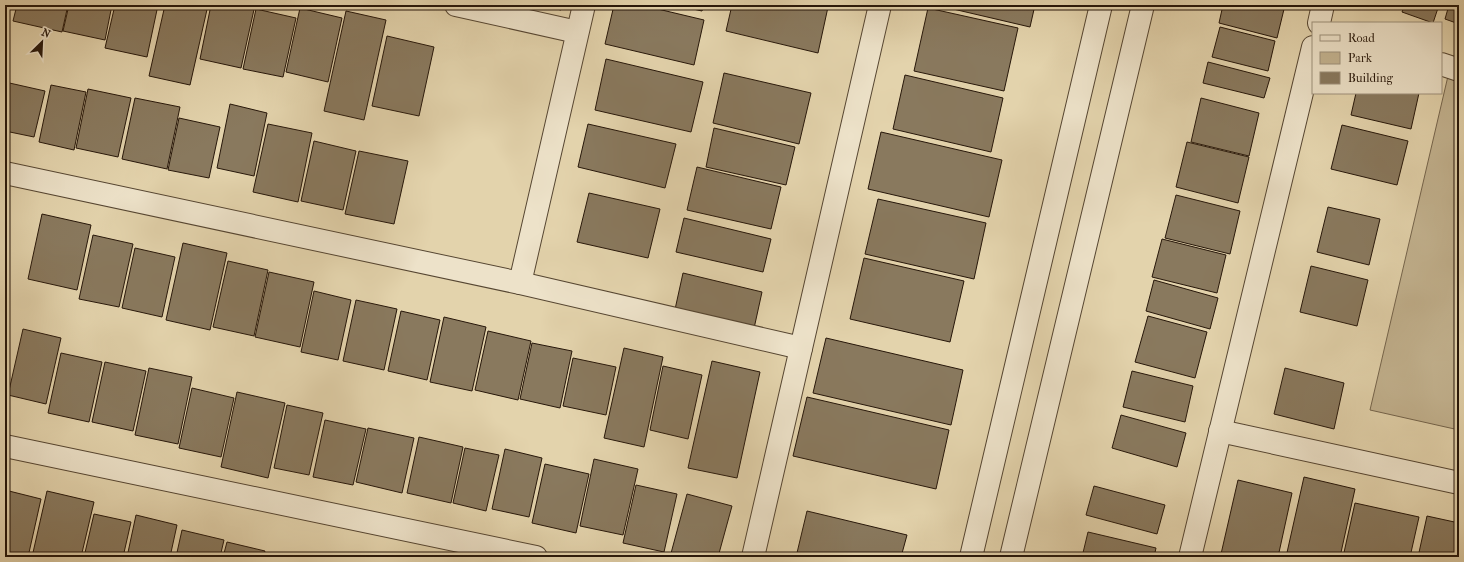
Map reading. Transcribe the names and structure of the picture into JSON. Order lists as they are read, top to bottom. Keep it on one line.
{"legend":["Road","Park","Building"],"north":"top right"}
